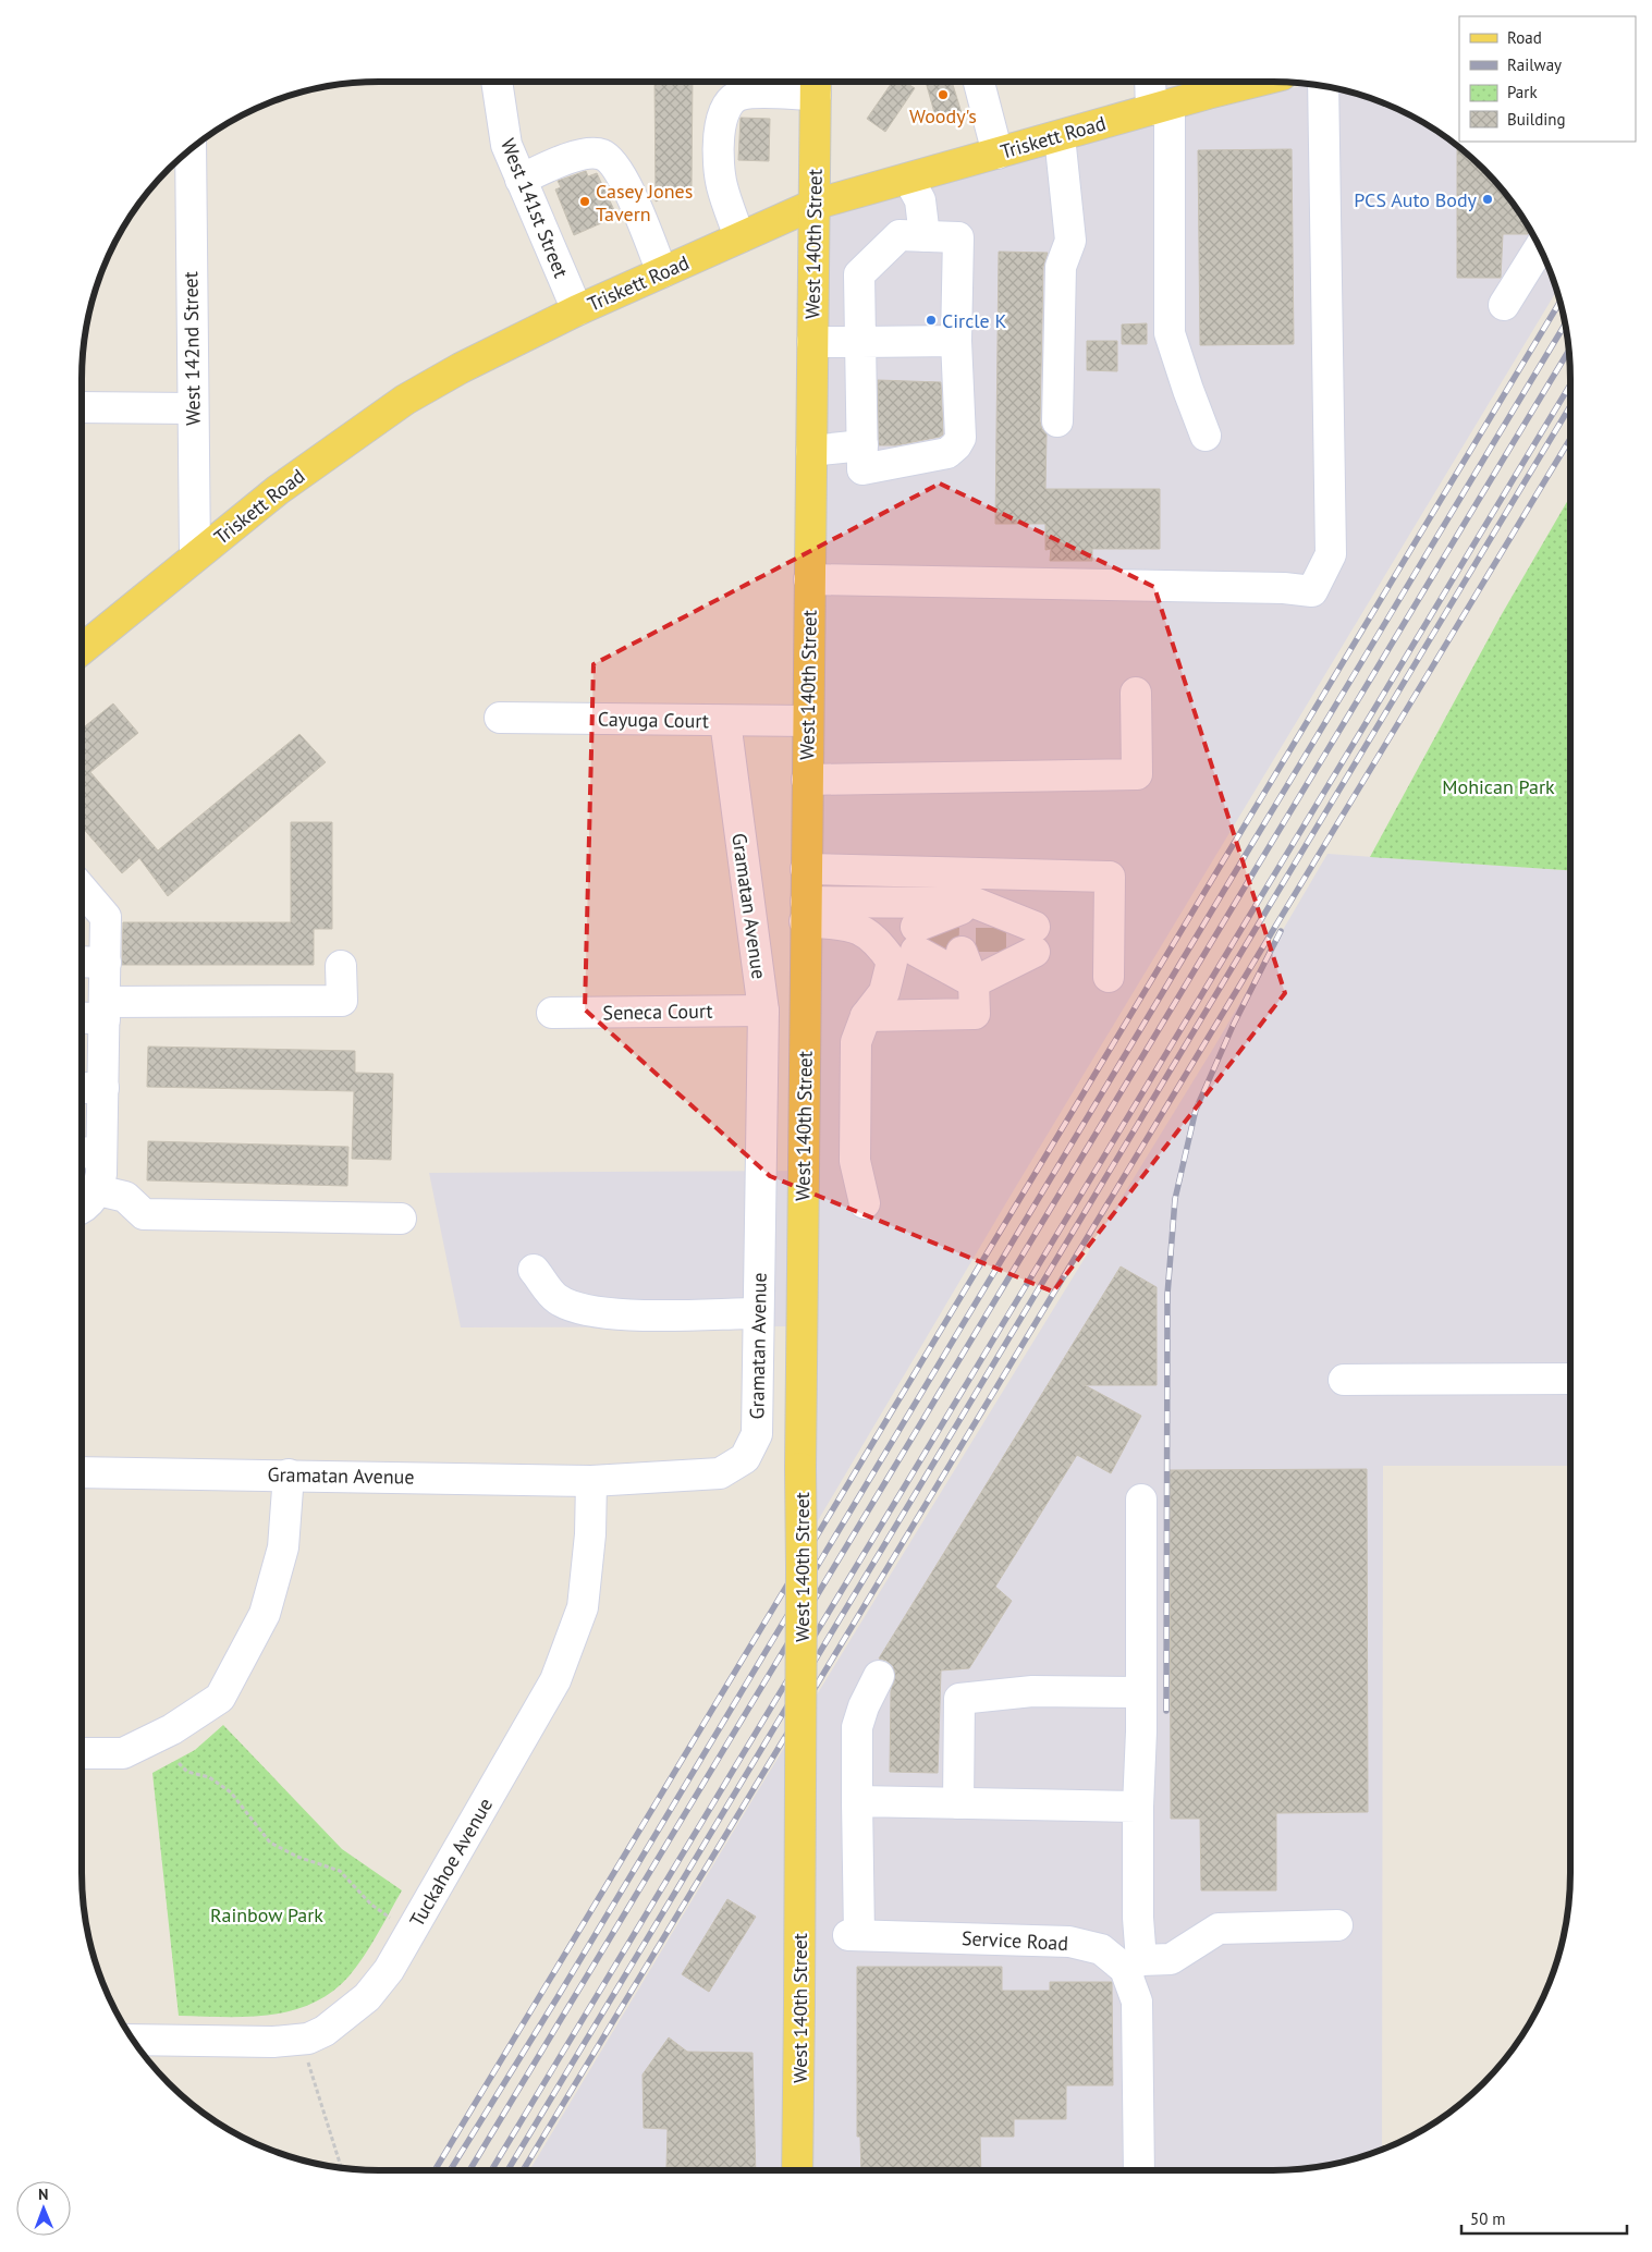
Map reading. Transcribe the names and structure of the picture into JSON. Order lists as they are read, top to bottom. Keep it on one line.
{"streets":{"main road":["Triskett Road","West 140th Street"],"street":["West 141st Street","West 142nd Street","Cayuga Court","Gramatan Avenue","Seneca Court","Tuckahoe Avenue","Service Road"]},"crossings":[["Triskett Road","West 141st Street"],["Triskett Road","West 140th Street"],["Triskett Road","West 142nd Street"],["West 140th Street","Cayuga Court"],["Cayuga Court","Gramatan Avenue"],["Gramatan Avenue","Seneca Court"],["Gramatan Avenue","Tuckahoe Avenue"]],"parks":["Mohican Park","Rainbow Park"],"places":["Woody's","PCS Auto Body","Casey Jones Tavern","Circle K"],"legend":["Road","Railway","Park","Building"],"scale_bar":"50 m","north":"top"}
